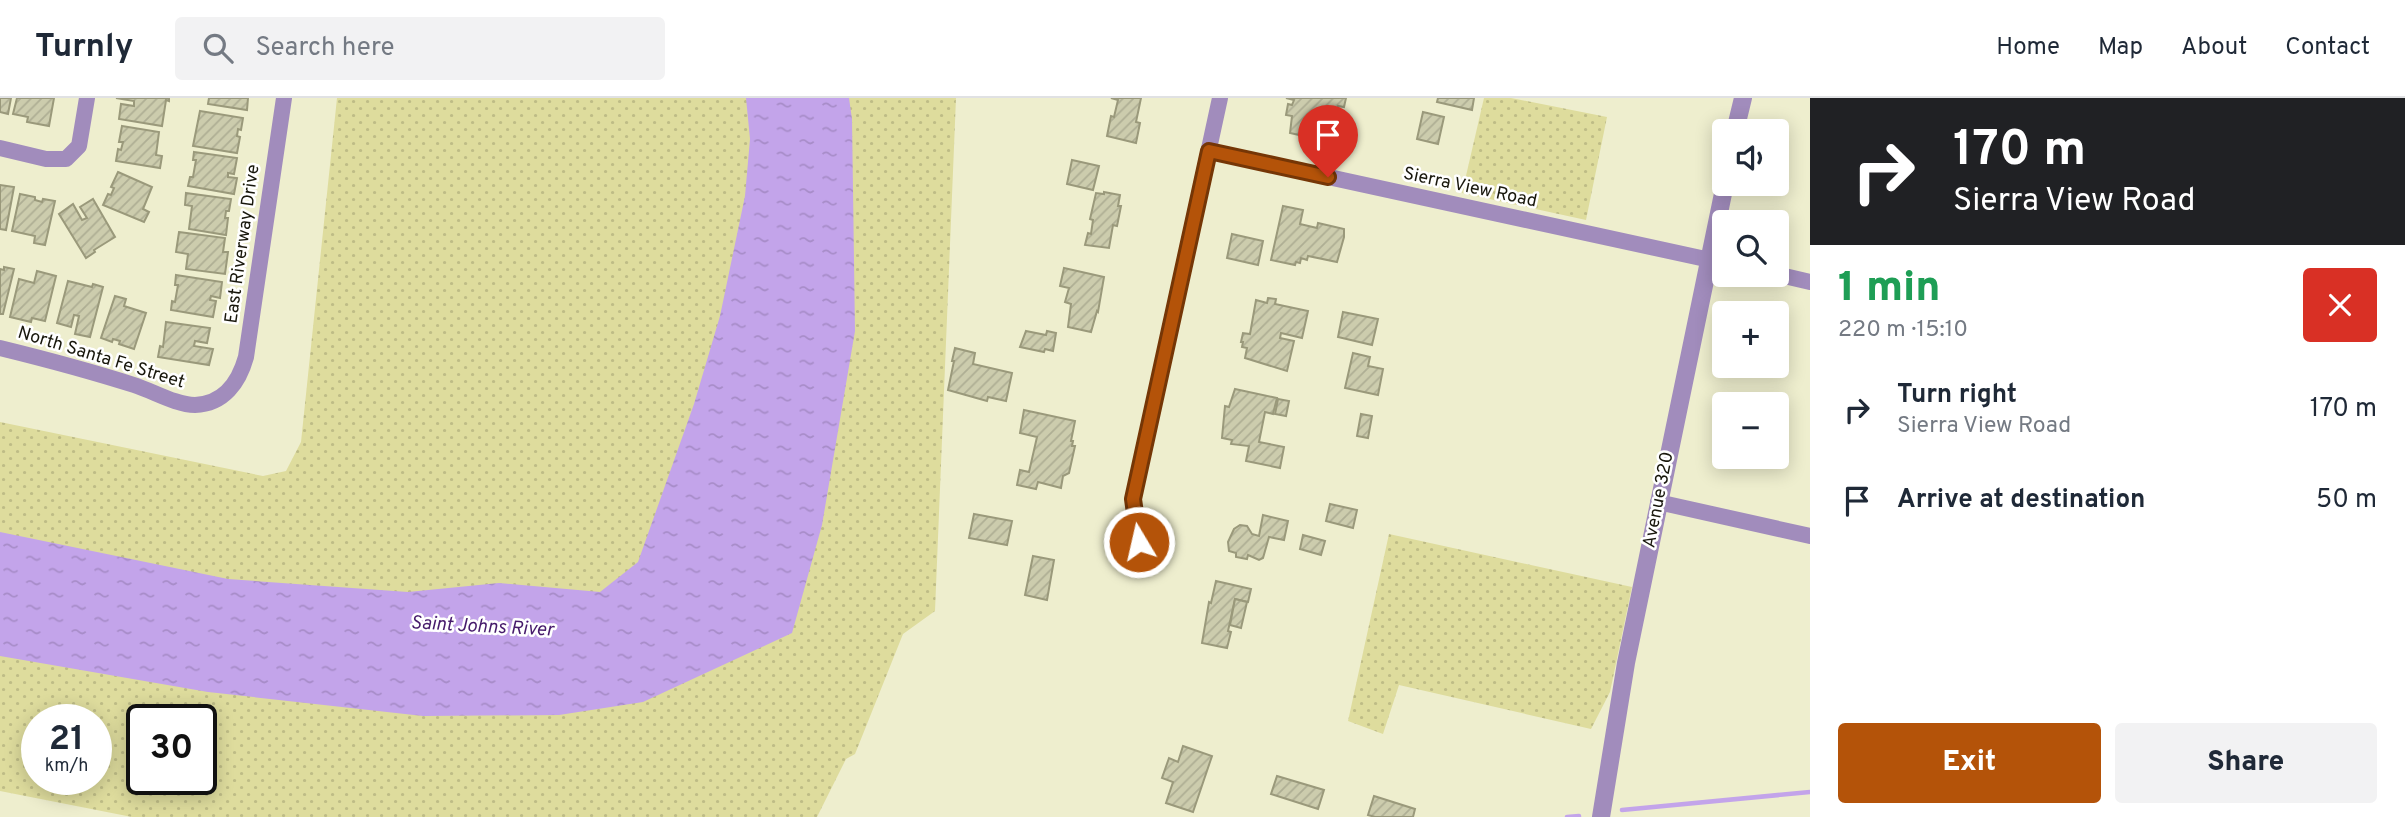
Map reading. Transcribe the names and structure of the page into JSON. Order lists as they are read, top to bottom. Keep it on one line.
{"streets":{"street":["Sierra View Road","East Riverway Drive","North Santa Fe Street","Avenue 320"]},"crossings":[["East Riverway Drive","North Santa Fe Street"]],"water":["Saint Johns River"],"page":{"header":"Turnly","search":"Search here","nav":["Home","Map","About","Contact"],"turn":["170 m","Sierra View Road"],"map_buttons":["+","−"],"heading":["1 min","220 m · 15:10"],"list":[{"name":"Turn right","note":"Sierra View Road","value":"170 m"},{"name":"Arrive at destination","value":"50 m"}],"speed":"21 km/h","limit":"30","buttons":["Exit","Share"]}}
